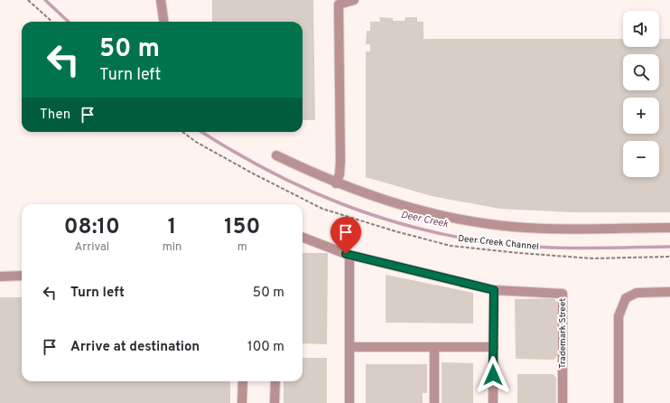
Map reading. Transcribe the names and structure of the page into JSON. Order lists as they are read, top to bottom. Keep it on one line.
{"streets":{"street":["Trademark Street"],"path":["Deer Creek Channel"]},"water":["Deer Creek"],"page":{"map_buttons":["+","−"],"turn":["50 m","Turn left"],"then":"Then","eta":["08:10","Arrival","1","min","150","m"],"list":[{"name":"Turn left","value":"50 m"},{"name":"Arrive at destination","value":"100 m"}]}}
